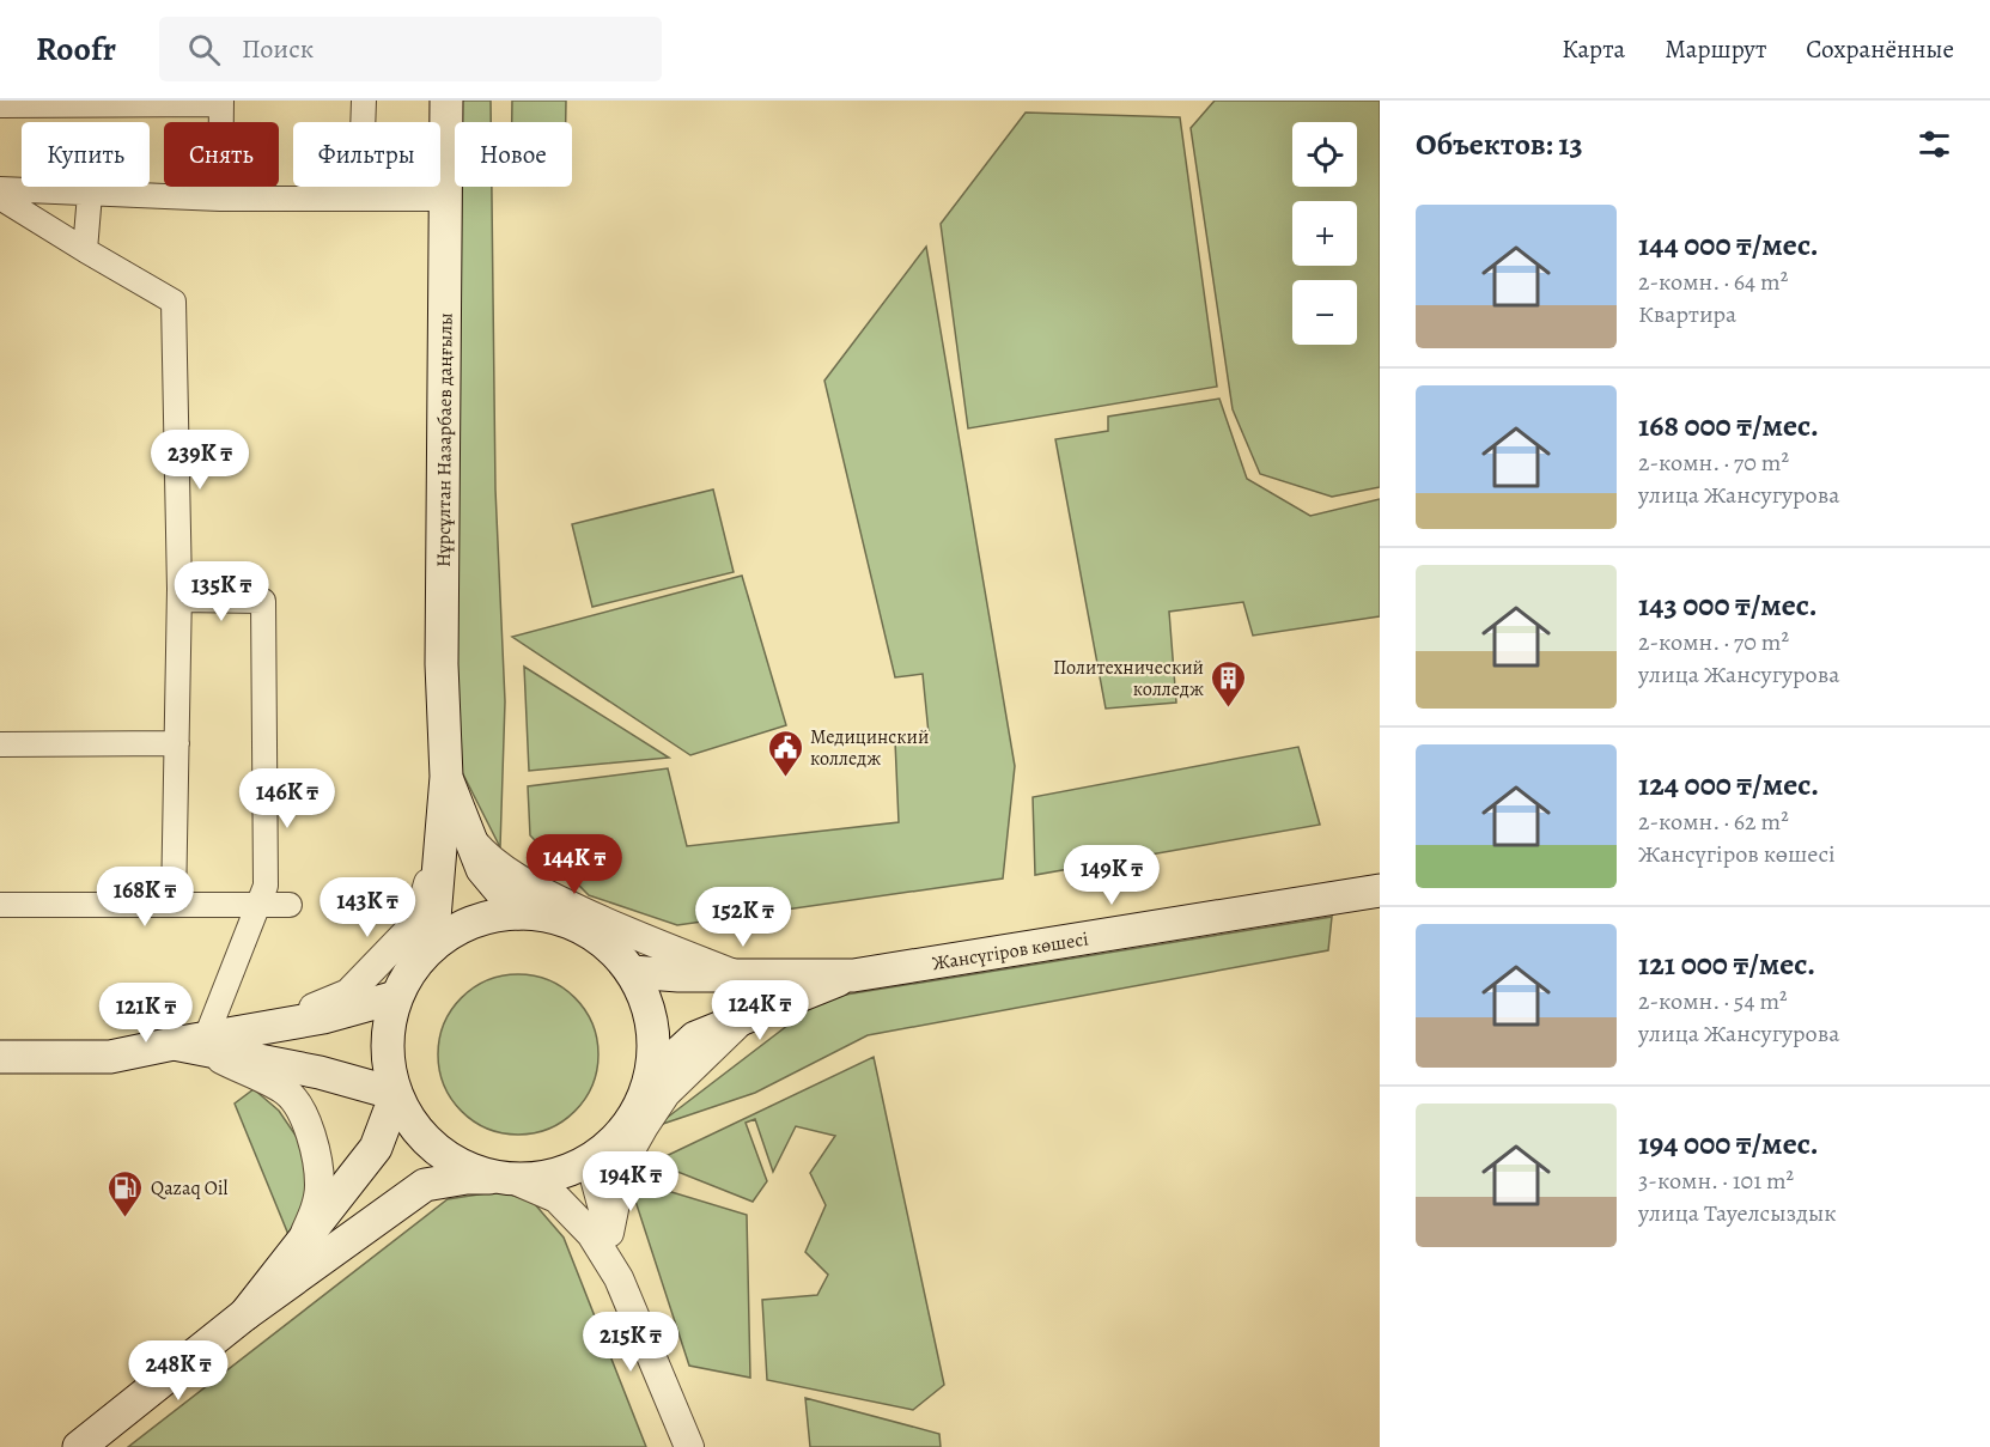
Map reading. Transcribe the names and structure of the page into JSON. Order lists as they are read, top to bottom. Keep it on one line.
{"streets":{"main road":["Нұрсұлтан Назарбаев даңғылы","Жансүгіров көшесі"]},"places":{"building":["Политехнический колледж"],"public building":["Медицинский колледж"],"fuel station":["Qazaq Oil"]},"page":{"header":"Roofr","search":"Поиск","nav":["Карта","Маршрут","Сохранённые"],"heading":"Объектов: 13","map_buttons":["+","−"],"chip":["Купить","Снять","Фильтры","Новое"],"list":[{"name":"144 000 ₸/мес.","note":"2-комн. · 64 m² · Квартира"},{"name":"168 000 ₸/мес.","note":"2-комн. · 70 m² · улица Жансугурова"},{"name":"143 000 ₸/мес.","note":"2-комн. · 70 m² · улица Жансугурова"},{"name":"124 000 ₸/мес.","note":"2-комн. · 62 m² · Жансүгіров көшесі"},{"name":"121 000 ₸/мес.","note":"2-комн. · 54 m² · улица Жансугурова"},{"name":"194 000 ₸/мес.","note":"3-комн. · 101 m² · улица Тауелсыздык"}],"price":["239K ₸","135K ₸","146K ₸","144K ₸","149K ₸","168K ₸","143K ₸","152K ₸","124K ₸","121K ₸","194K ₸","215K ₸","248K ₸"]}}
